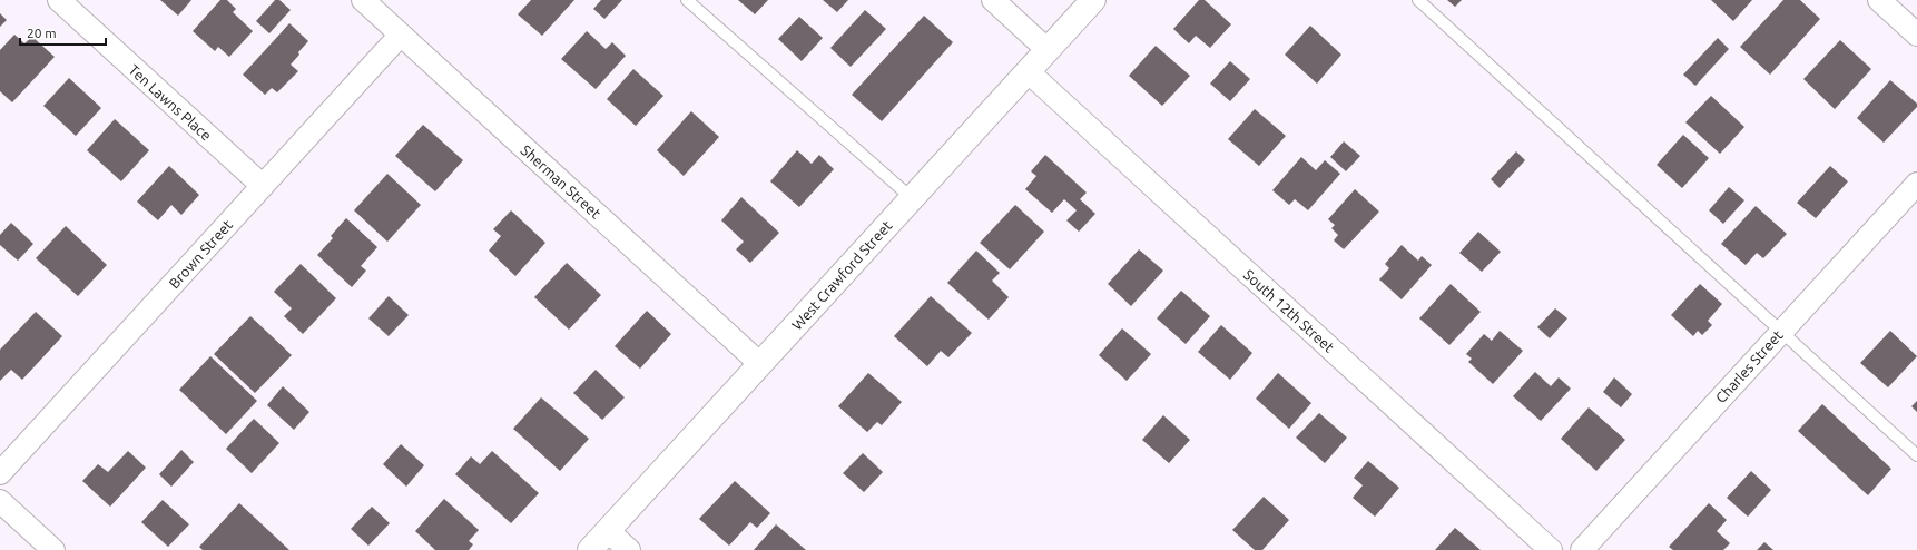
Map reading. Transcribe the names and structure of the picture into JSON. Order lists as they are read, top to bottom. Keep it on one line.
{"streets":{"main road":["West Crawford Street"],"street":["Ten Lawns Place","Sherman Street","Brown Street","South 12th Street","Charles Street"]},"crossings":[["Ten Lawns Place","Brown Street"],["Sherman Street","Brown Street"],["Sherman Street","West Crawford Street"],["West Crawford Street","South 12th Street"]],"scale_bar":"20 m"}
